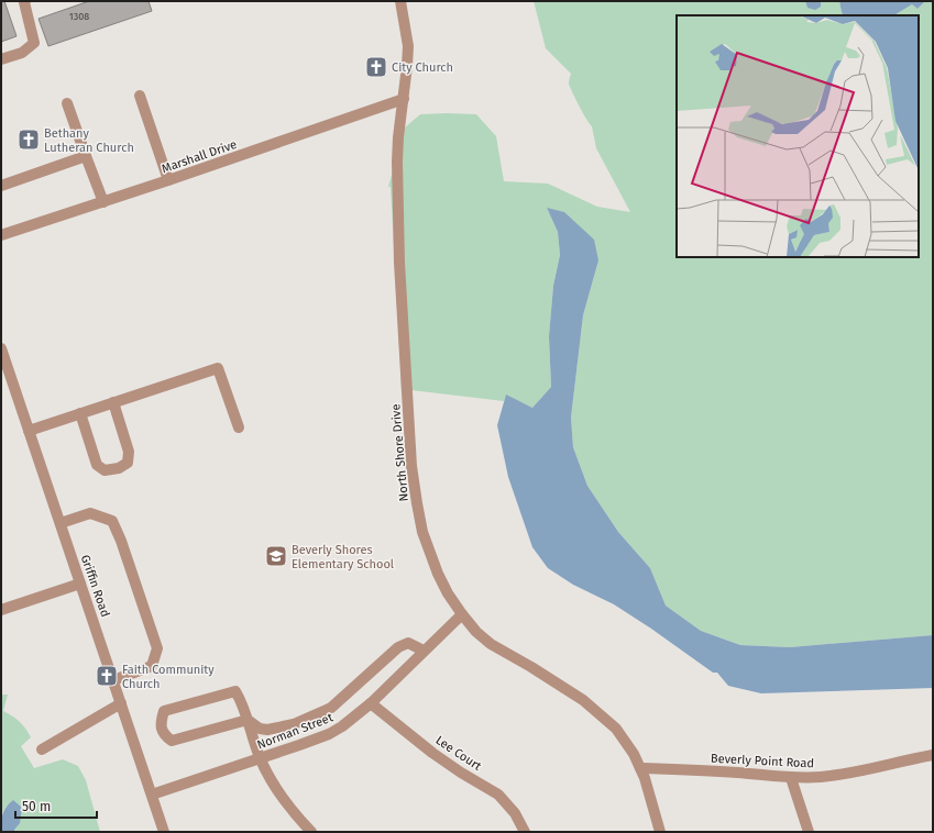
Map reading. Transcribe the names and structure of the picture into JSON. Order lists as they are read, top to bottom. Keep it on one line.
{"streets":{"street":["Marshall Drive","North Shore Drive","Griffin Road","Norman Street","Lee Court","Beverly Point Road"]},"crossings":[["Marshall Drive","North Shore Drive"],["North Shore Drive","Norman Street"],["North Shore Drive","Beverly Point Road"],["Griffin Road","Norman Street"],["Norman Street","Lee Court"]],"places":{"church":["City Church","Bethany Lutheran Church","Faith Community Church"],"school or university":["Beverly Shores Elementary School"]},"house_numbers":["1308"],"scale_bar":"50 m"}
